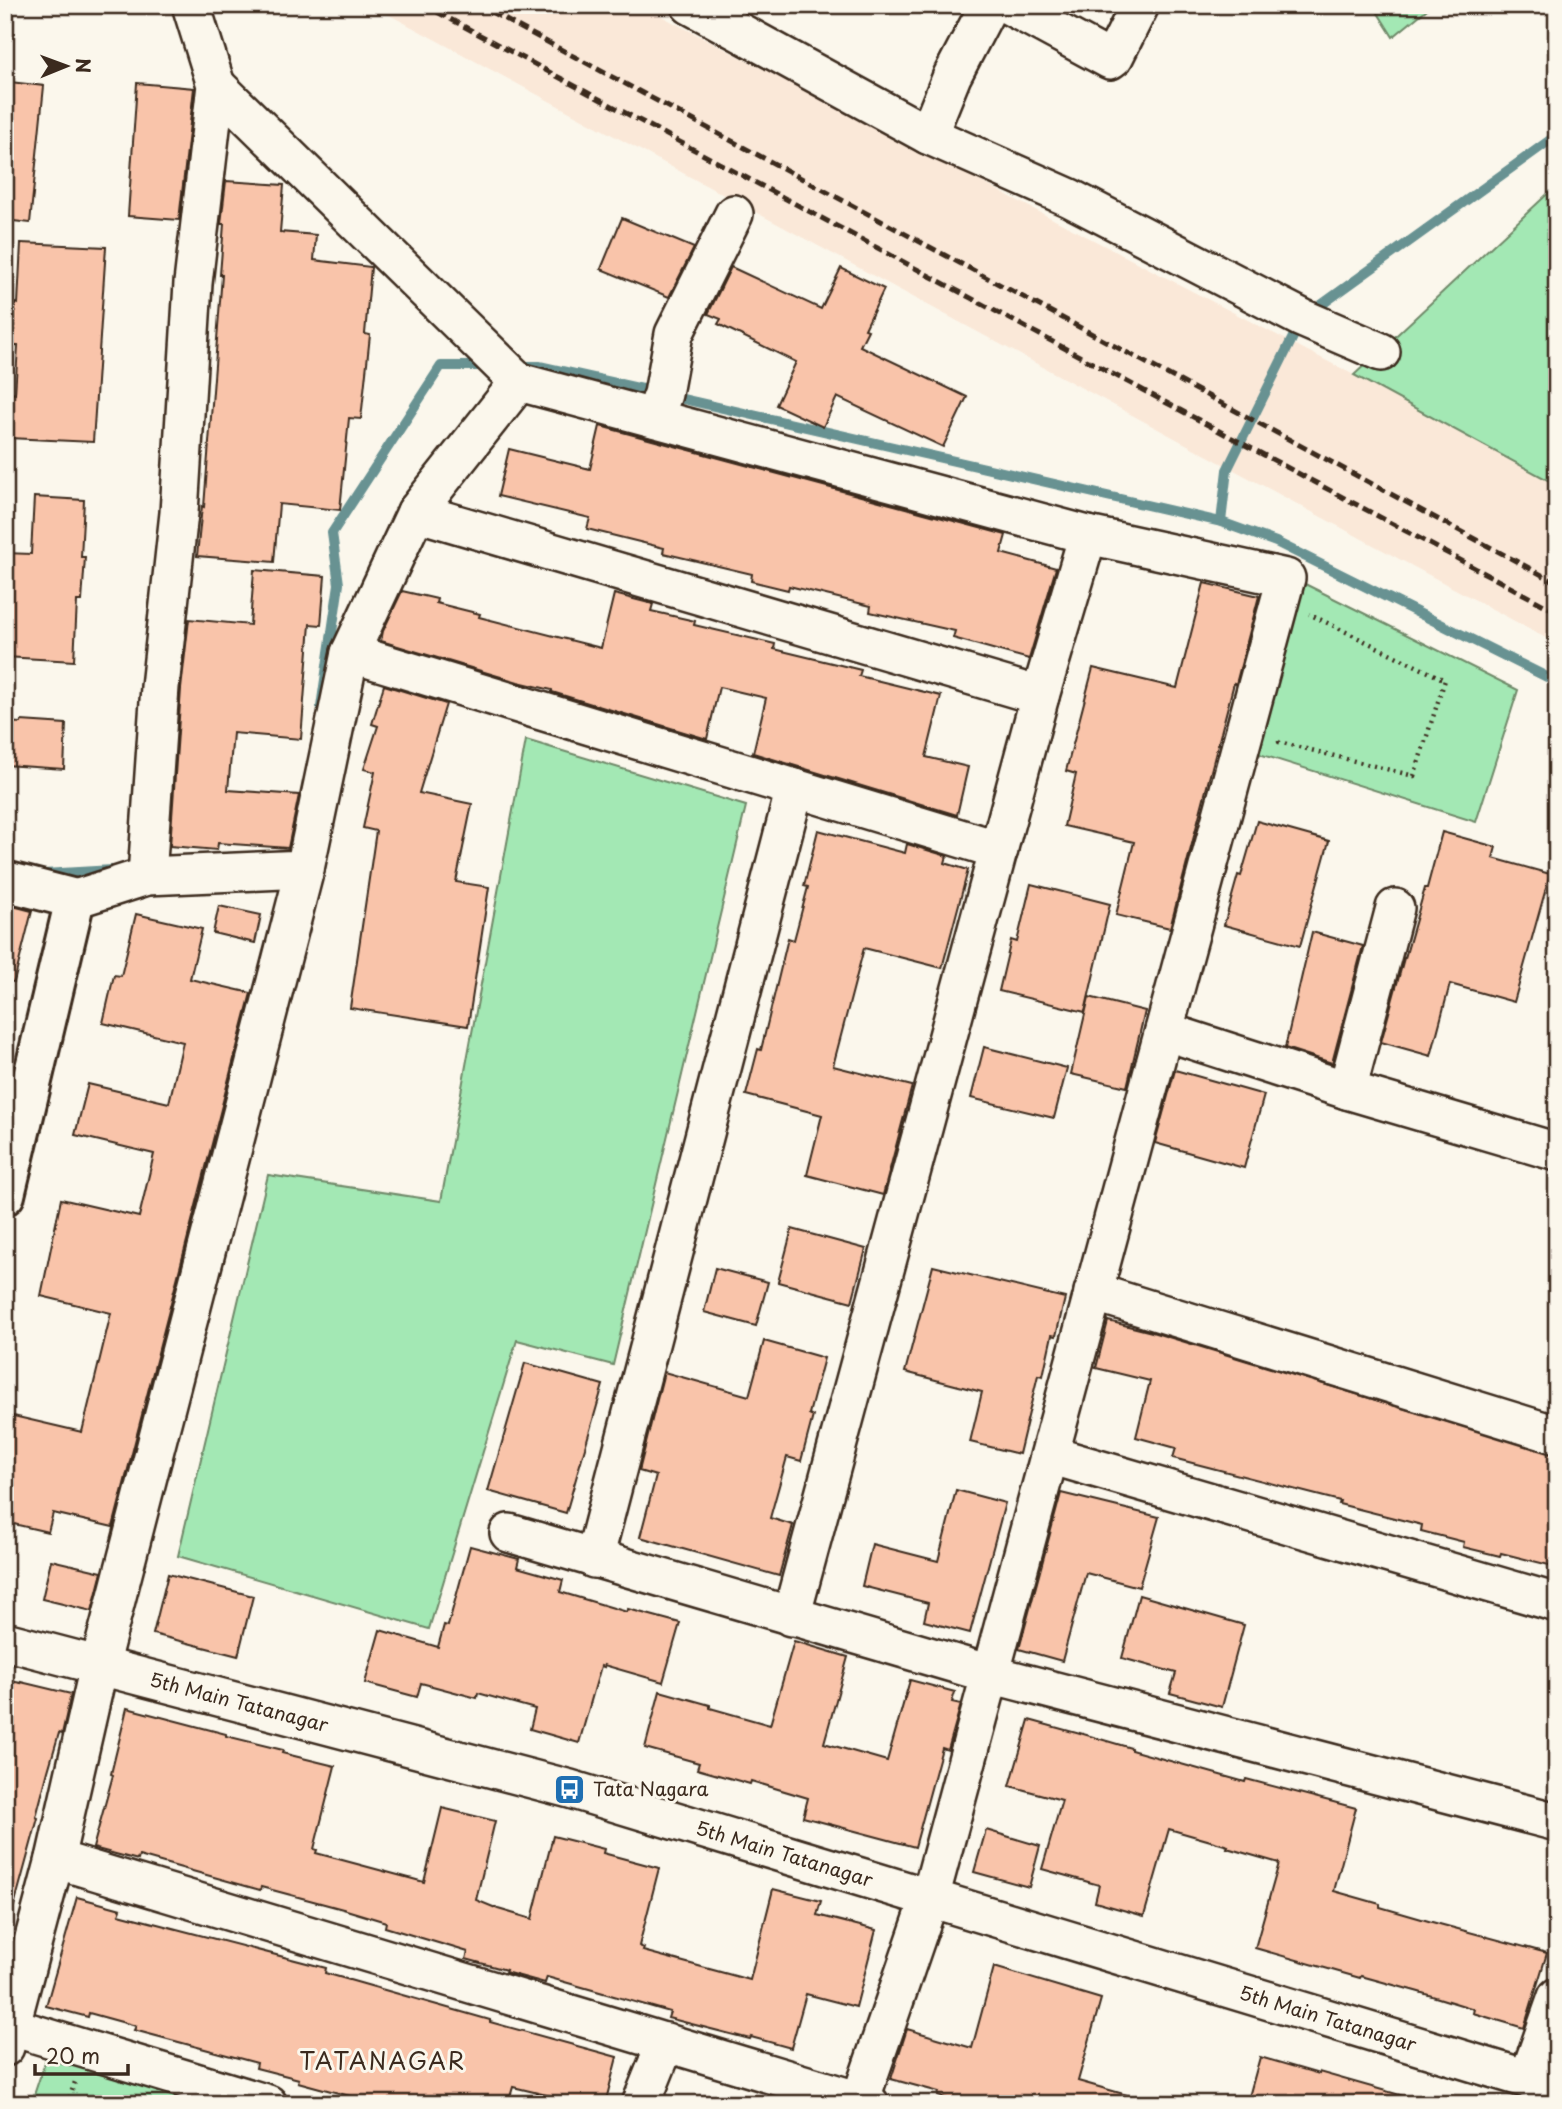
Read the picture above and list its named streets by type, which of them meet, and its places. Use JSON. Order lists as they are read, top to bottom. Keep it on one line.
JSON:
{"streets":{"street":["5th Main Tatanagar"]},"districts":["TATANAGAR"],"places":{"bus stop":["Tata Nagara"]},"scale_bar":"20 m","north":"right"}
